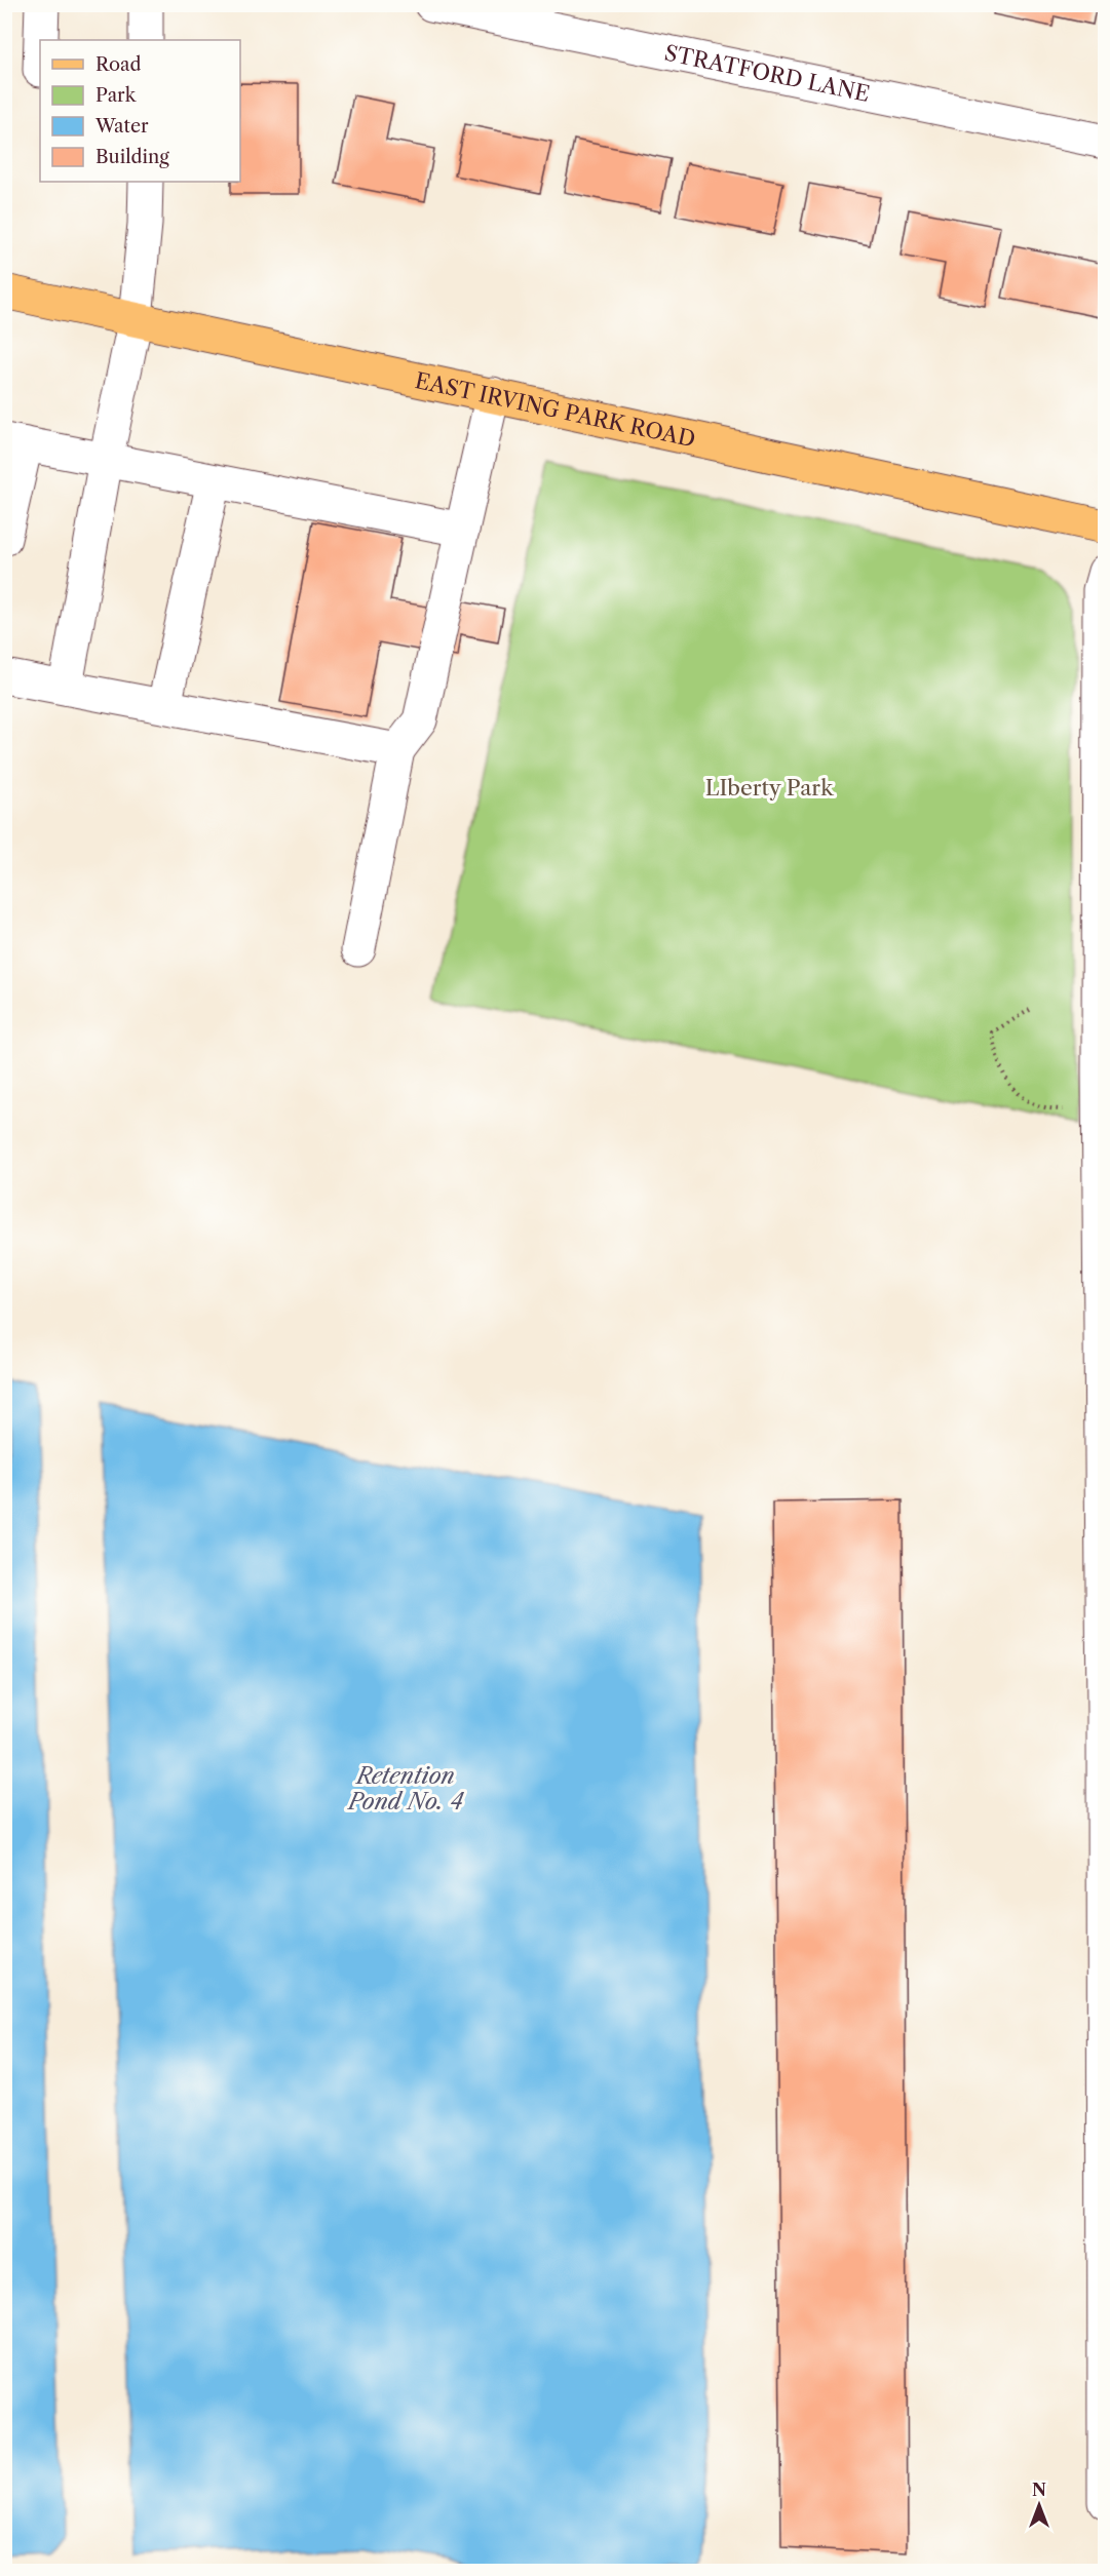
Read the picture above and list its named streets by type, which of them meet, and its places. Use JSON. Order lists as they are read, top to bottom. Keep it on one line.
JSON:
{"streets":{"main road":["EAST IRVING PARK ROAD"],"street":["STRATFORD LANE"]},"water":["Retention Pond No. 4"],"parks":["LIberty Park"],"legend":["Road","Park","Water","Building"],"north":"top"}
